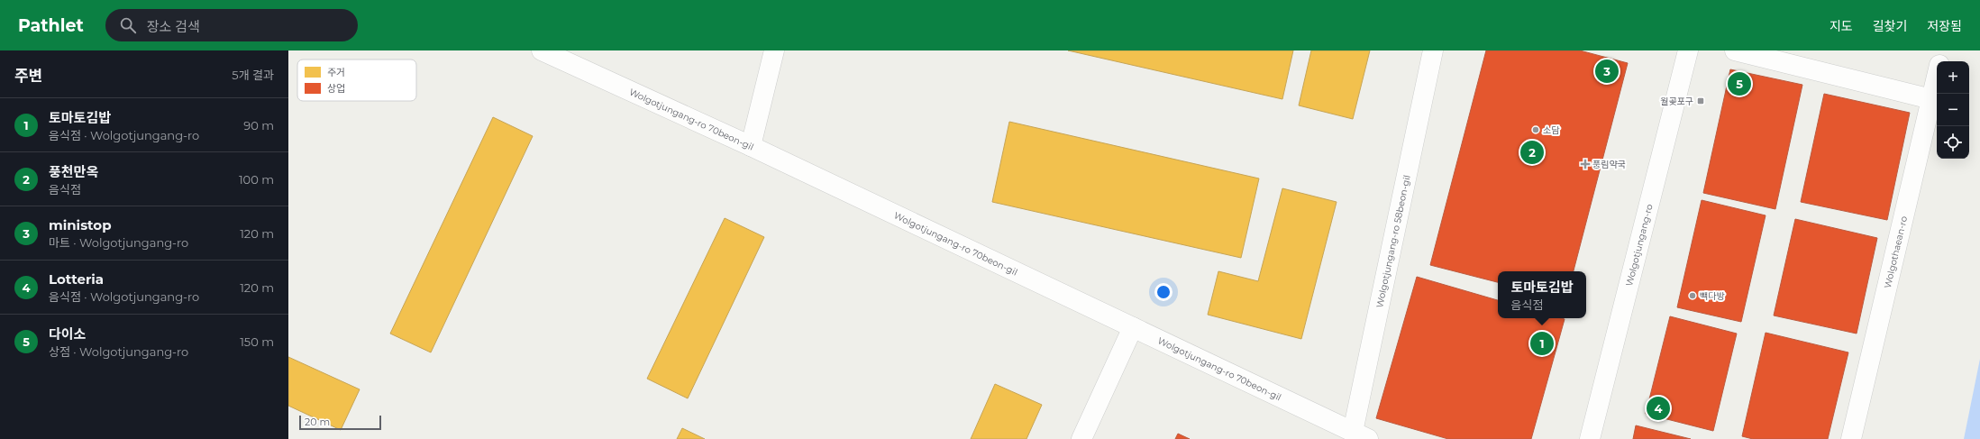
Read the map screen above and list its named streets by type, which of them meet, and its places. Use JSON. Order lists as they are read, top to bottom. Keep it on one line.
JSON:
{"streets":{"street":["Wolgotjungang-ro 70beon-gil","Wolgotjungang-ro 58beon-gil","Wolgotjungang-ro","Wolgothaean-ro"]},"crossings":[["Wolgotjungang-ro 70beon-gil","Wolgotjungang-ro 58beon-gil"]],"places":{"transit":["월곶포구"],"other":["소담","빽다방"],"health":["풍림약국"]},"legend":["주거","상업"],"scale_bar":"20 m","page":{"header":"Pathlet","search":"장소 검색","nav":["지도","길찾기","저장됨"],"heading":["주변","5개 결과"],"pins":["3","5","2","1","4"],"map_buttons":["+","−"],"list":[{"mark":"1","name":"토마토김밥","note":"음식점 · Wolgotjungang-ro","value":"90 m"},{"mark":"2","name":"풍천만옥","note":"음식점","value":"100 m"},{"mark":"3","name":"ministop","note":"마트 · Wolgotjungang-ro","value":"120 m"},{"mark":"4","name":"Lotteria","note":"음식점 · Wolgotjungang-ro","value":"120 m"},{"mark":"5","name":"다이소","note":"상점 · Wolgotjungang-ro","value":"150 m"}],"popup":["토마토김밥","음식점"],"scale":"20 m"}}
